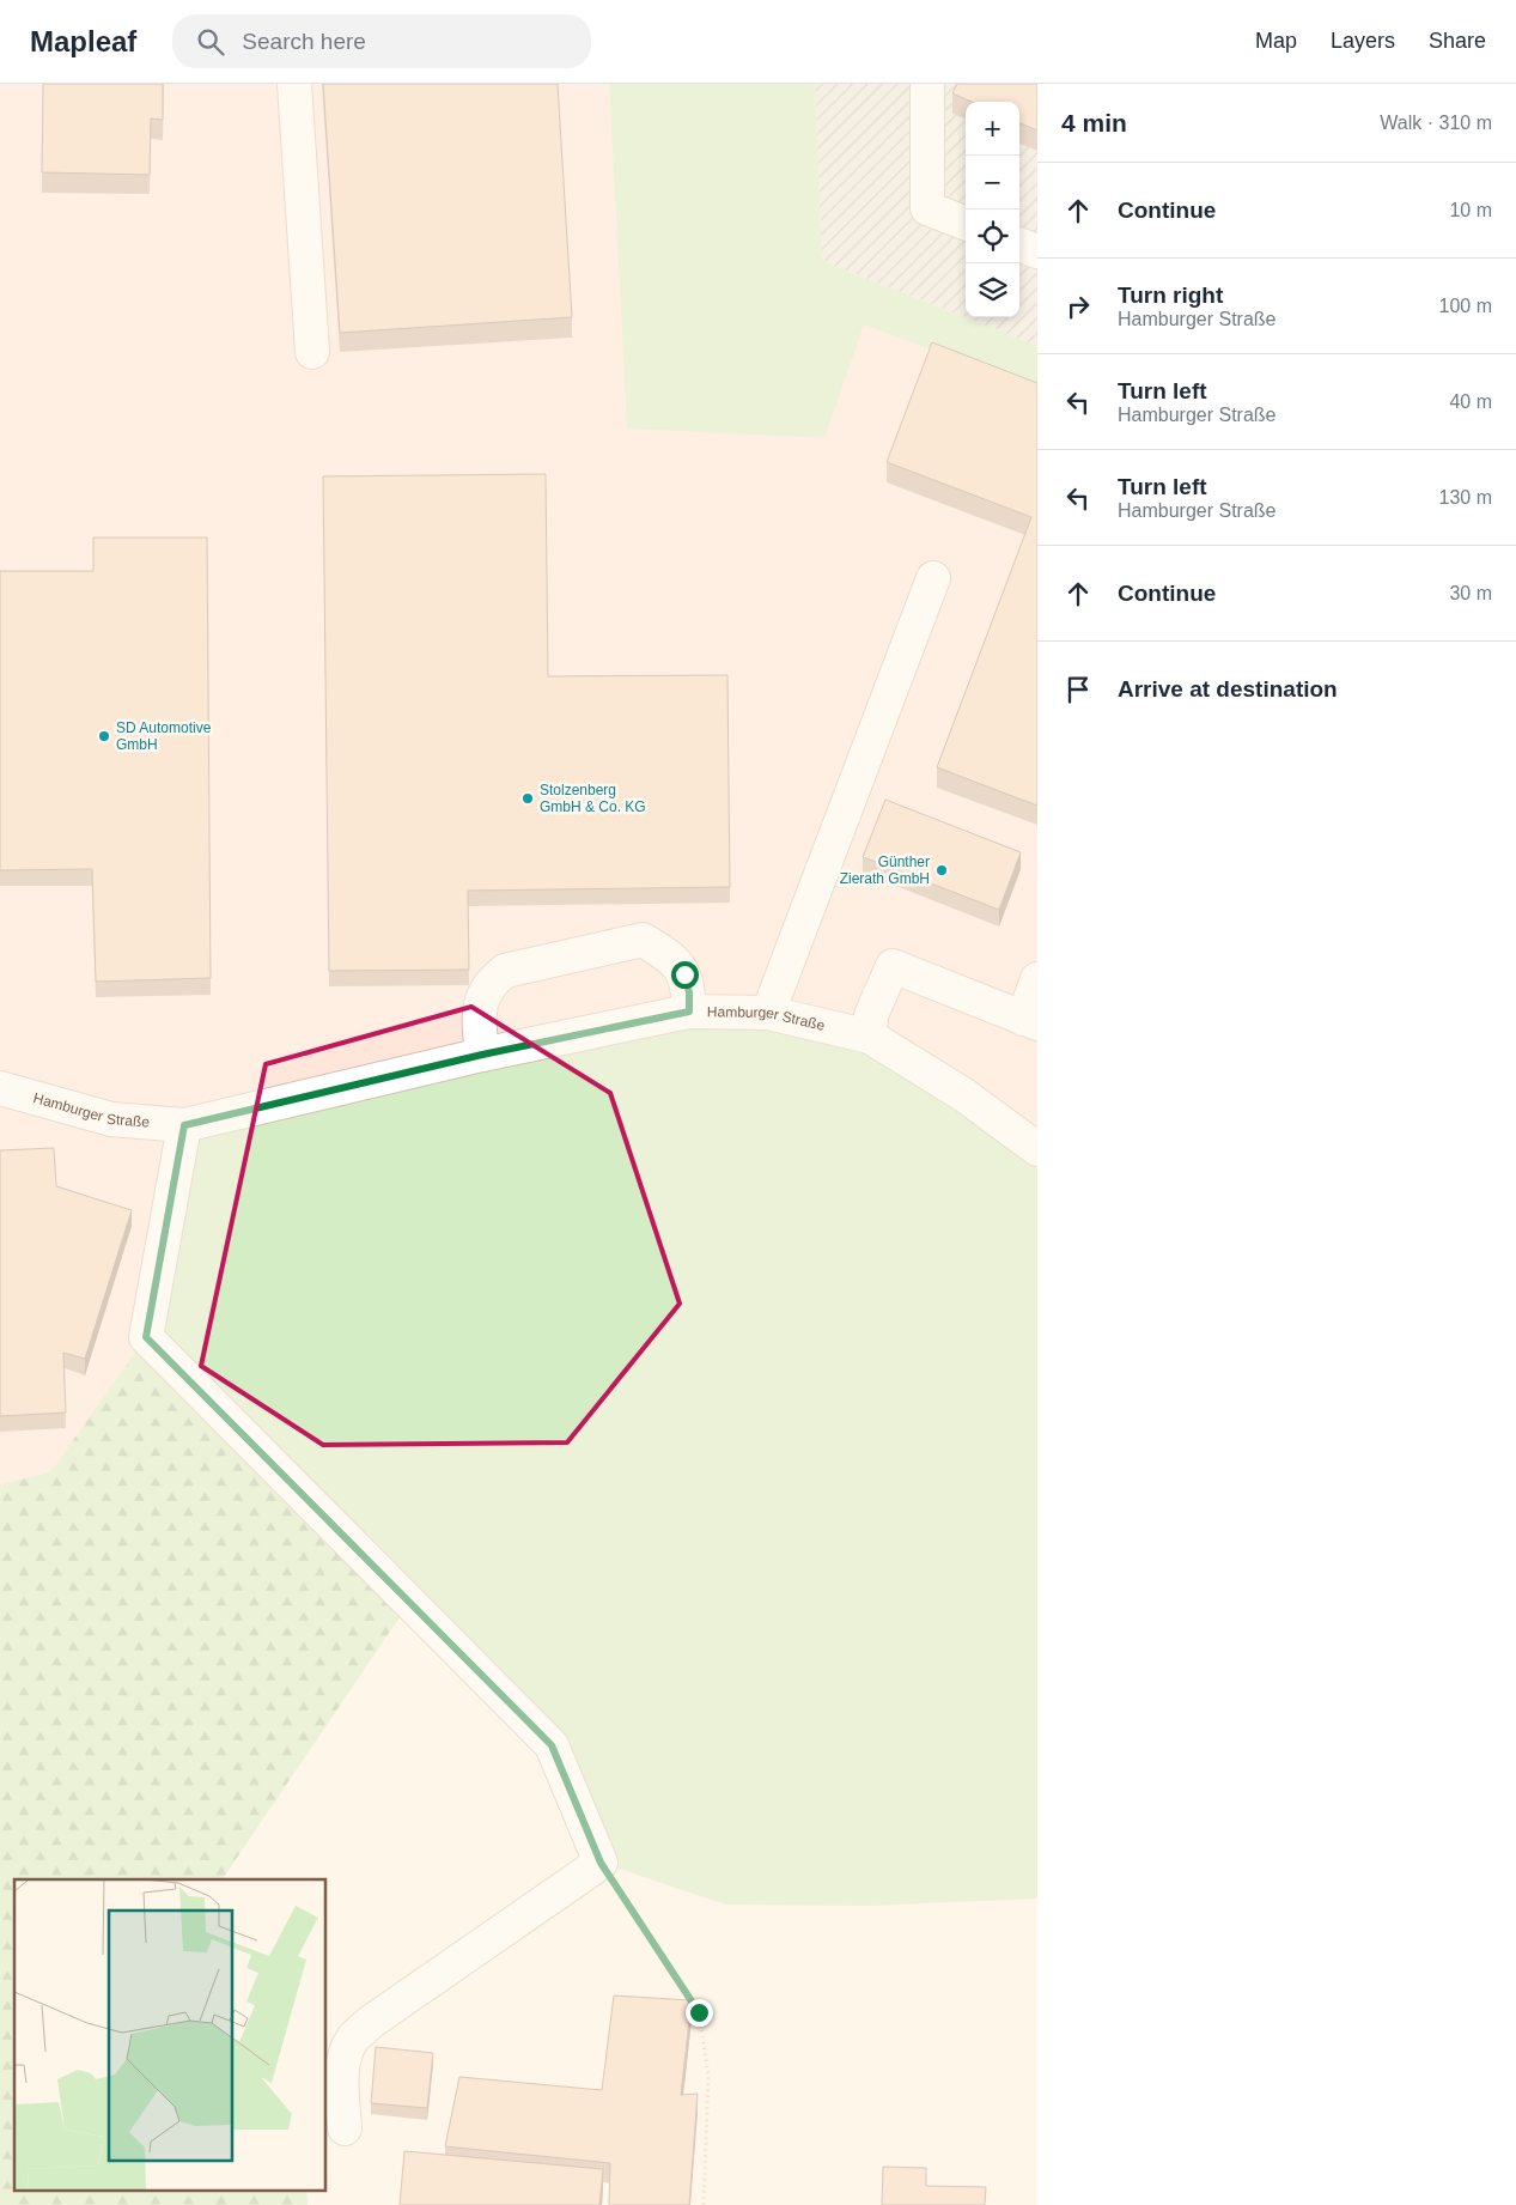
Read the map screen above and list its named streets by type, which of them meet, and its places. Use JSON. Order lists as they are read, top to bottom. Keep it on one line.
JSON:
{"streets":{"street":["Hamburger Straße"]},"places":["SD Automotive GmbH","Stolzenberg GmbH & Co. KG","Günther Zierath GmbH"],"page":{"header":"Mapleaf","search":"Search here","nav":["Map","Layers","Share"],"heading":["4 min","Walk · 310 m"],"map_buttons":["+","−"],"list":[["Continue","10 m"],["Turn right","Hamburger Straße","100 m"],["Turn left","Hamburger Straße","40 m"],["Turn left","Hamburger Straße","130 m"],["Continue","30 m"],"Arrive at destination"]}}
